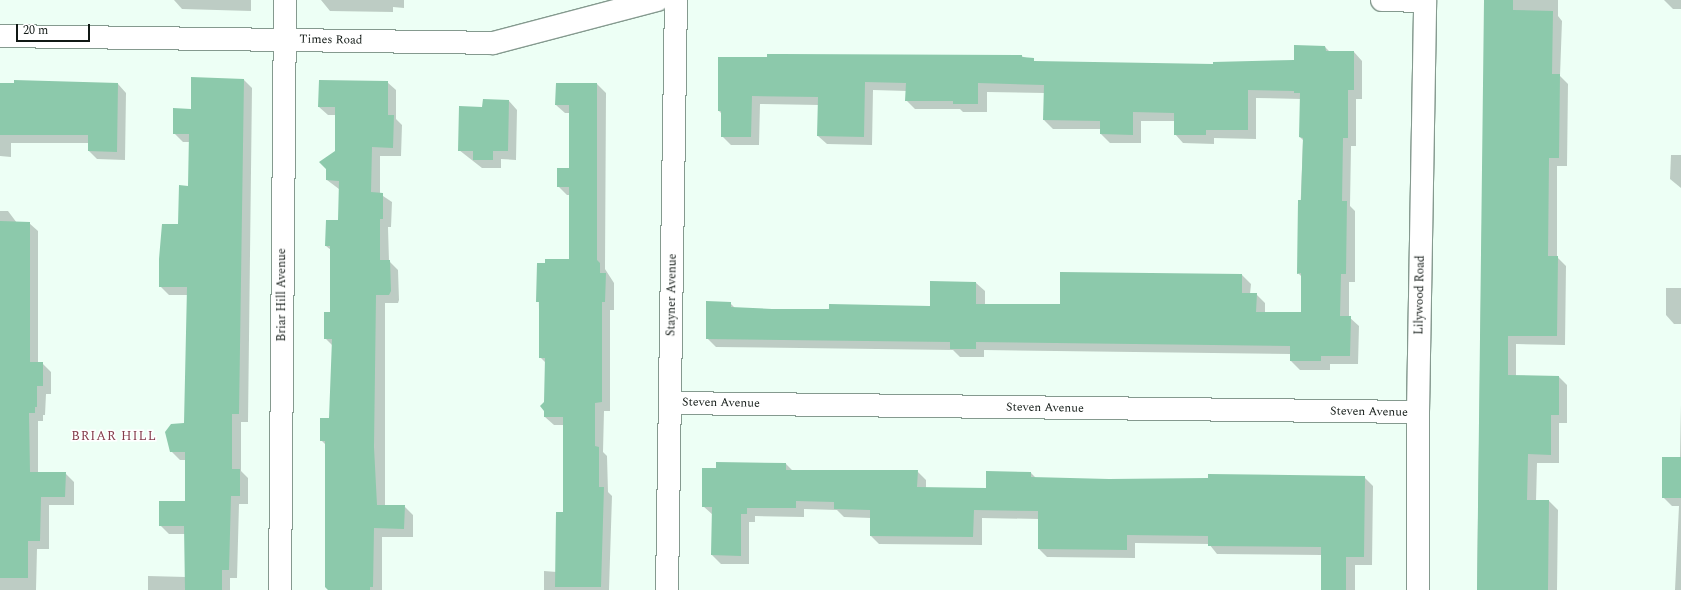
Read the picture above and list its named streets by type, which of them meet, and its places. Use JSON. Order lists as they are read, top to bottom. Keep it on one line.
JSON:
{"streets":{"street":["Times Road","Briar Hill Avenue","Stayner Avenue","Lilywood Road","Steven Avenue"]},"crossings":[["Times Road","Briar Hill Avenue"],["Stayner Avenue","Steven Avenue"],["Lilywood Road","Steven Avenue"]],"districts":["BRIAR HILL"],"scale_bar":"20 m"}
